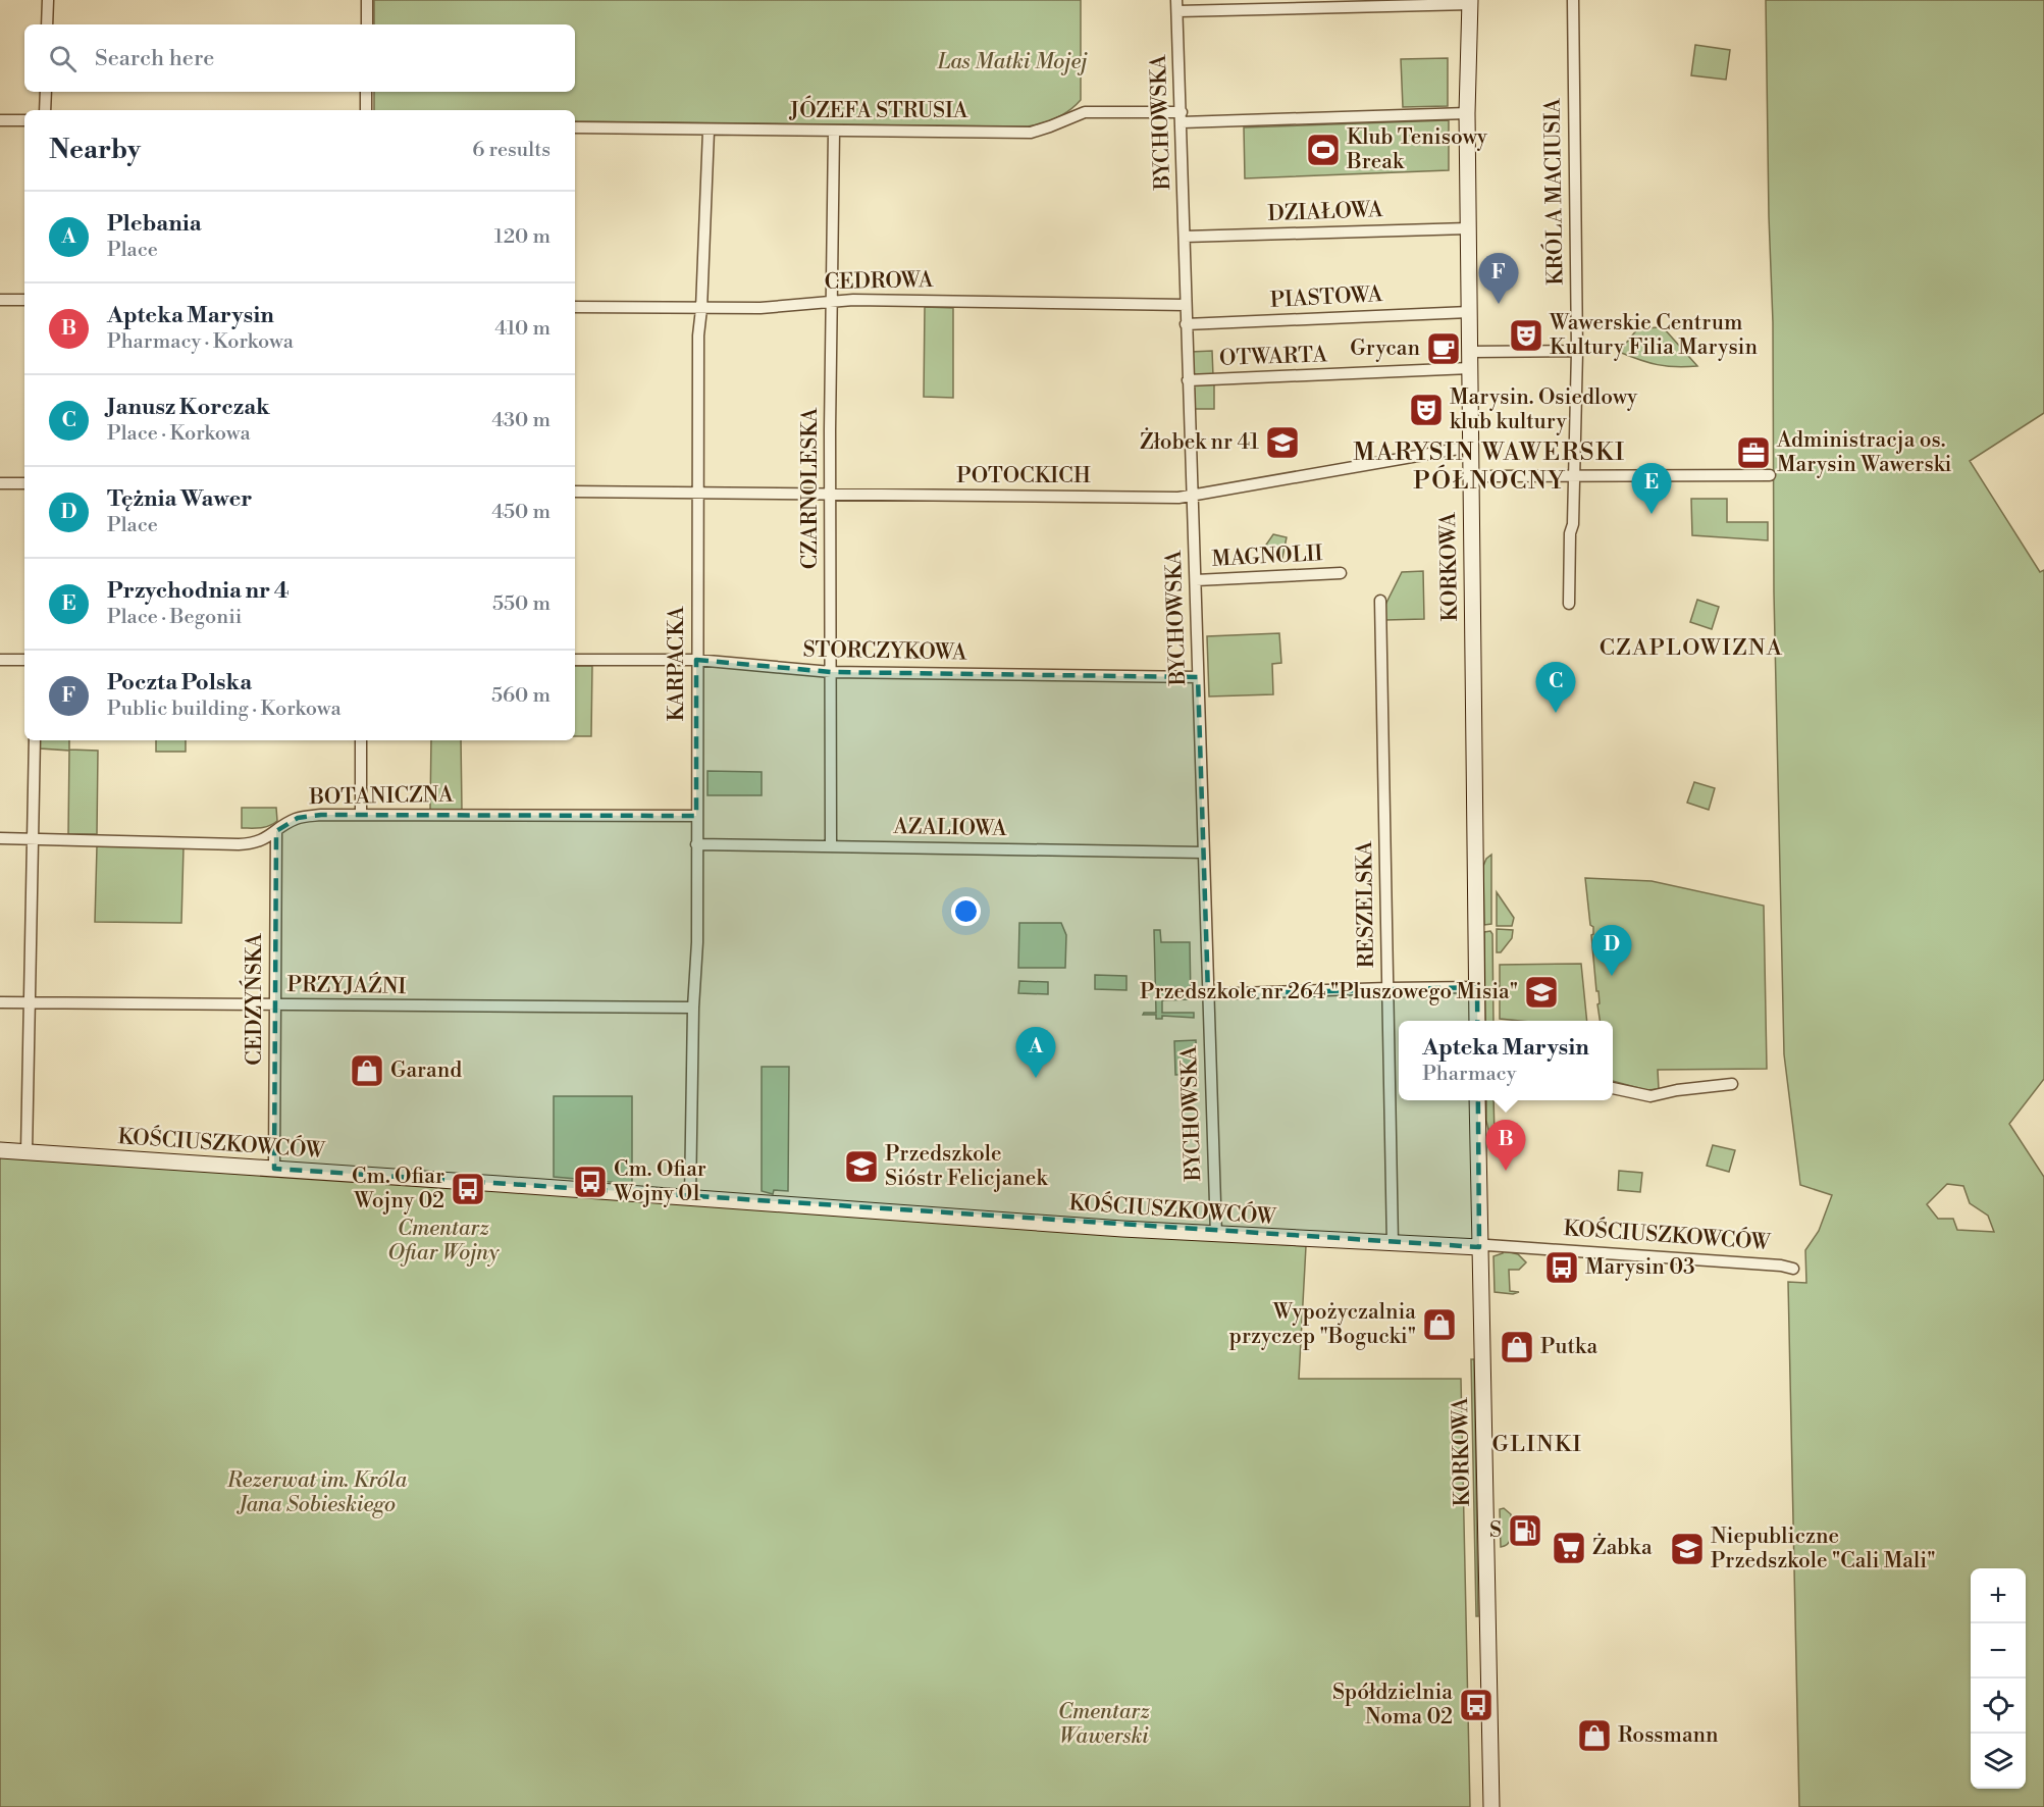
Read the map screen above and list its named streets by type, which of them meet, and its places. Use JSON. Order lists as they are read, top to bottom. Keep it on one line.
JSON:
{"streets":{"street":["JÓZEFA STRUSIA","BYCHOWSKA","KRÓLA MACIUSIA","DZIAŁOWA","CEDROWA","PIASTOWA","OTWARTA","POTOCKICH","CZARNOLESKA","MAGNOLII","KORKOWA","STORCZYKOWA","KARPACKA","BOTANICZNA","AZALIOWA","RESZELSKA","PRZYJAŹNI","CEDZYŃSKA","KOŚCIUSZKOWCÓW"]},"crossings":[["JÓZEFA STRUSIA","BYCHOWSKA"],["JÓZEFA STRUSIA","CZARNOLESKA"],["JÓZEFA STRUSIA","KORKOWA"],["JÓZEFA STRUSIA","KARPACKA"],["BYCHOWSKA","DZIAŁOWA"],["BYCHOWSKA","CEDROWA"],["BYCHOWSKA","PIASTOWA"],["BYCHOWSKA","OTWARTA"],["BYCHOWSKA","POTOCKICH"],["BYCHOWSKA","MAGNOLII"],["BYCHOWSKA","STORCZYKOWA"],["BYCHOWSKA","AZALIOWA"],["BYCHOWSKA","KOŚCIUSZKOWCÓW"],["DZIAŁOWA","KORKOWA"],["CEDROWA","CZARNOLESKA"],["CEDROWA","KARPACKA"],["PIASTOWA","KORKOWA"],["OTWARTA","KORKOWA"],["POTOCKICH","CZARNOLESKA"],["POTOCKICH","KORKOWA"],["POTOCKICH","KARPACKA"],["CZARNOLESKA","STORCZYKOWA"],["CZARNOLESKA","AZALIOWA"],["KORKOWA","KOŚCIUSZKOWCÓW"],["STORCZYKOWA","KARPACKA"],["KARPACKA","BOTANICZNA"],["KARPACKA","AZALIOWA"],["KARPACKA","PRZYJAŹNI"],["KARPACKA","KOŚCIUSZKOWCÓW"],["BOTANICZNA","CEDZYŃSKA"],["RESZELSKA","KOŚCIUSZKOWCÓW"],["PRZYJAŹNI","CEDZYŃSKA"],["CEDZYŃSKA","KOŚCIUSZKOWCÓW"]],"districts":["MARYSIN WAWERSKI PÓŁNOCNY","CZAPLOWIZNA","GLINKI"],"parks":["Las Matki Mojej","Cmentarz Ofiar Wojny","Rezerwat im. Króla Jana Sobieskiego","Cmentarz Wawerski"],"places":{"sports":["Klub Tenisowy Break"],"theatre":["Wawerskie Centrum Kultury Filia Marysin","Marysin. Osiedlowy klub kultury"],"cafe":["Grycan"],"school or university":["Żłobek nr 41","Przedszkole nr 264 \"Pluszowego Misia\"","Przedszkole Sióstr Felicjanek","Niepubliczne Przedszkole \"Cali Mali\""],"office":["Administracja os. Marysin Wawerski"],"shop":["Garand","Wypożyczalnia przyczep \"Bogucki\"","Putka","Rossmann"],"bus stop":["Cm. Ofiar Wojny 01","Cm. Ofiar Wojny 02","Marysin 03","Spółdzielnia Noma 02"],"fuel station":["S"],"supermarket":["Żabka"]},"page":{"search":"Search here","heading":["Nearby","6 results"],"list":[{"mark":"A","name":"Plebania","note":"Place","value":"120 m"},{"mark":"B","name":"Apteka Marysin","note":"Pharmacy · Korkowa","value":"410 m"},{"mark":"C","name":"Janusz Korczak","note":"Place · Korkowa","value":"430 m"},{"mark":"D","name":"Tężnia Wawer","note":"Place","value":"450 m"},{"mark":"E","name":"Przychodnia nr 4","note":"Place · Begonii","value":"550 m"},{"mark":"F","name":"Poczta Polska","note":"Public building · Korkowa","value":"560 m"}],"pins":["F","E","C","D","A","B"],"popup":["Apteka Marysin","Pharmacy"],"map_buttons":["+","−"]}}
